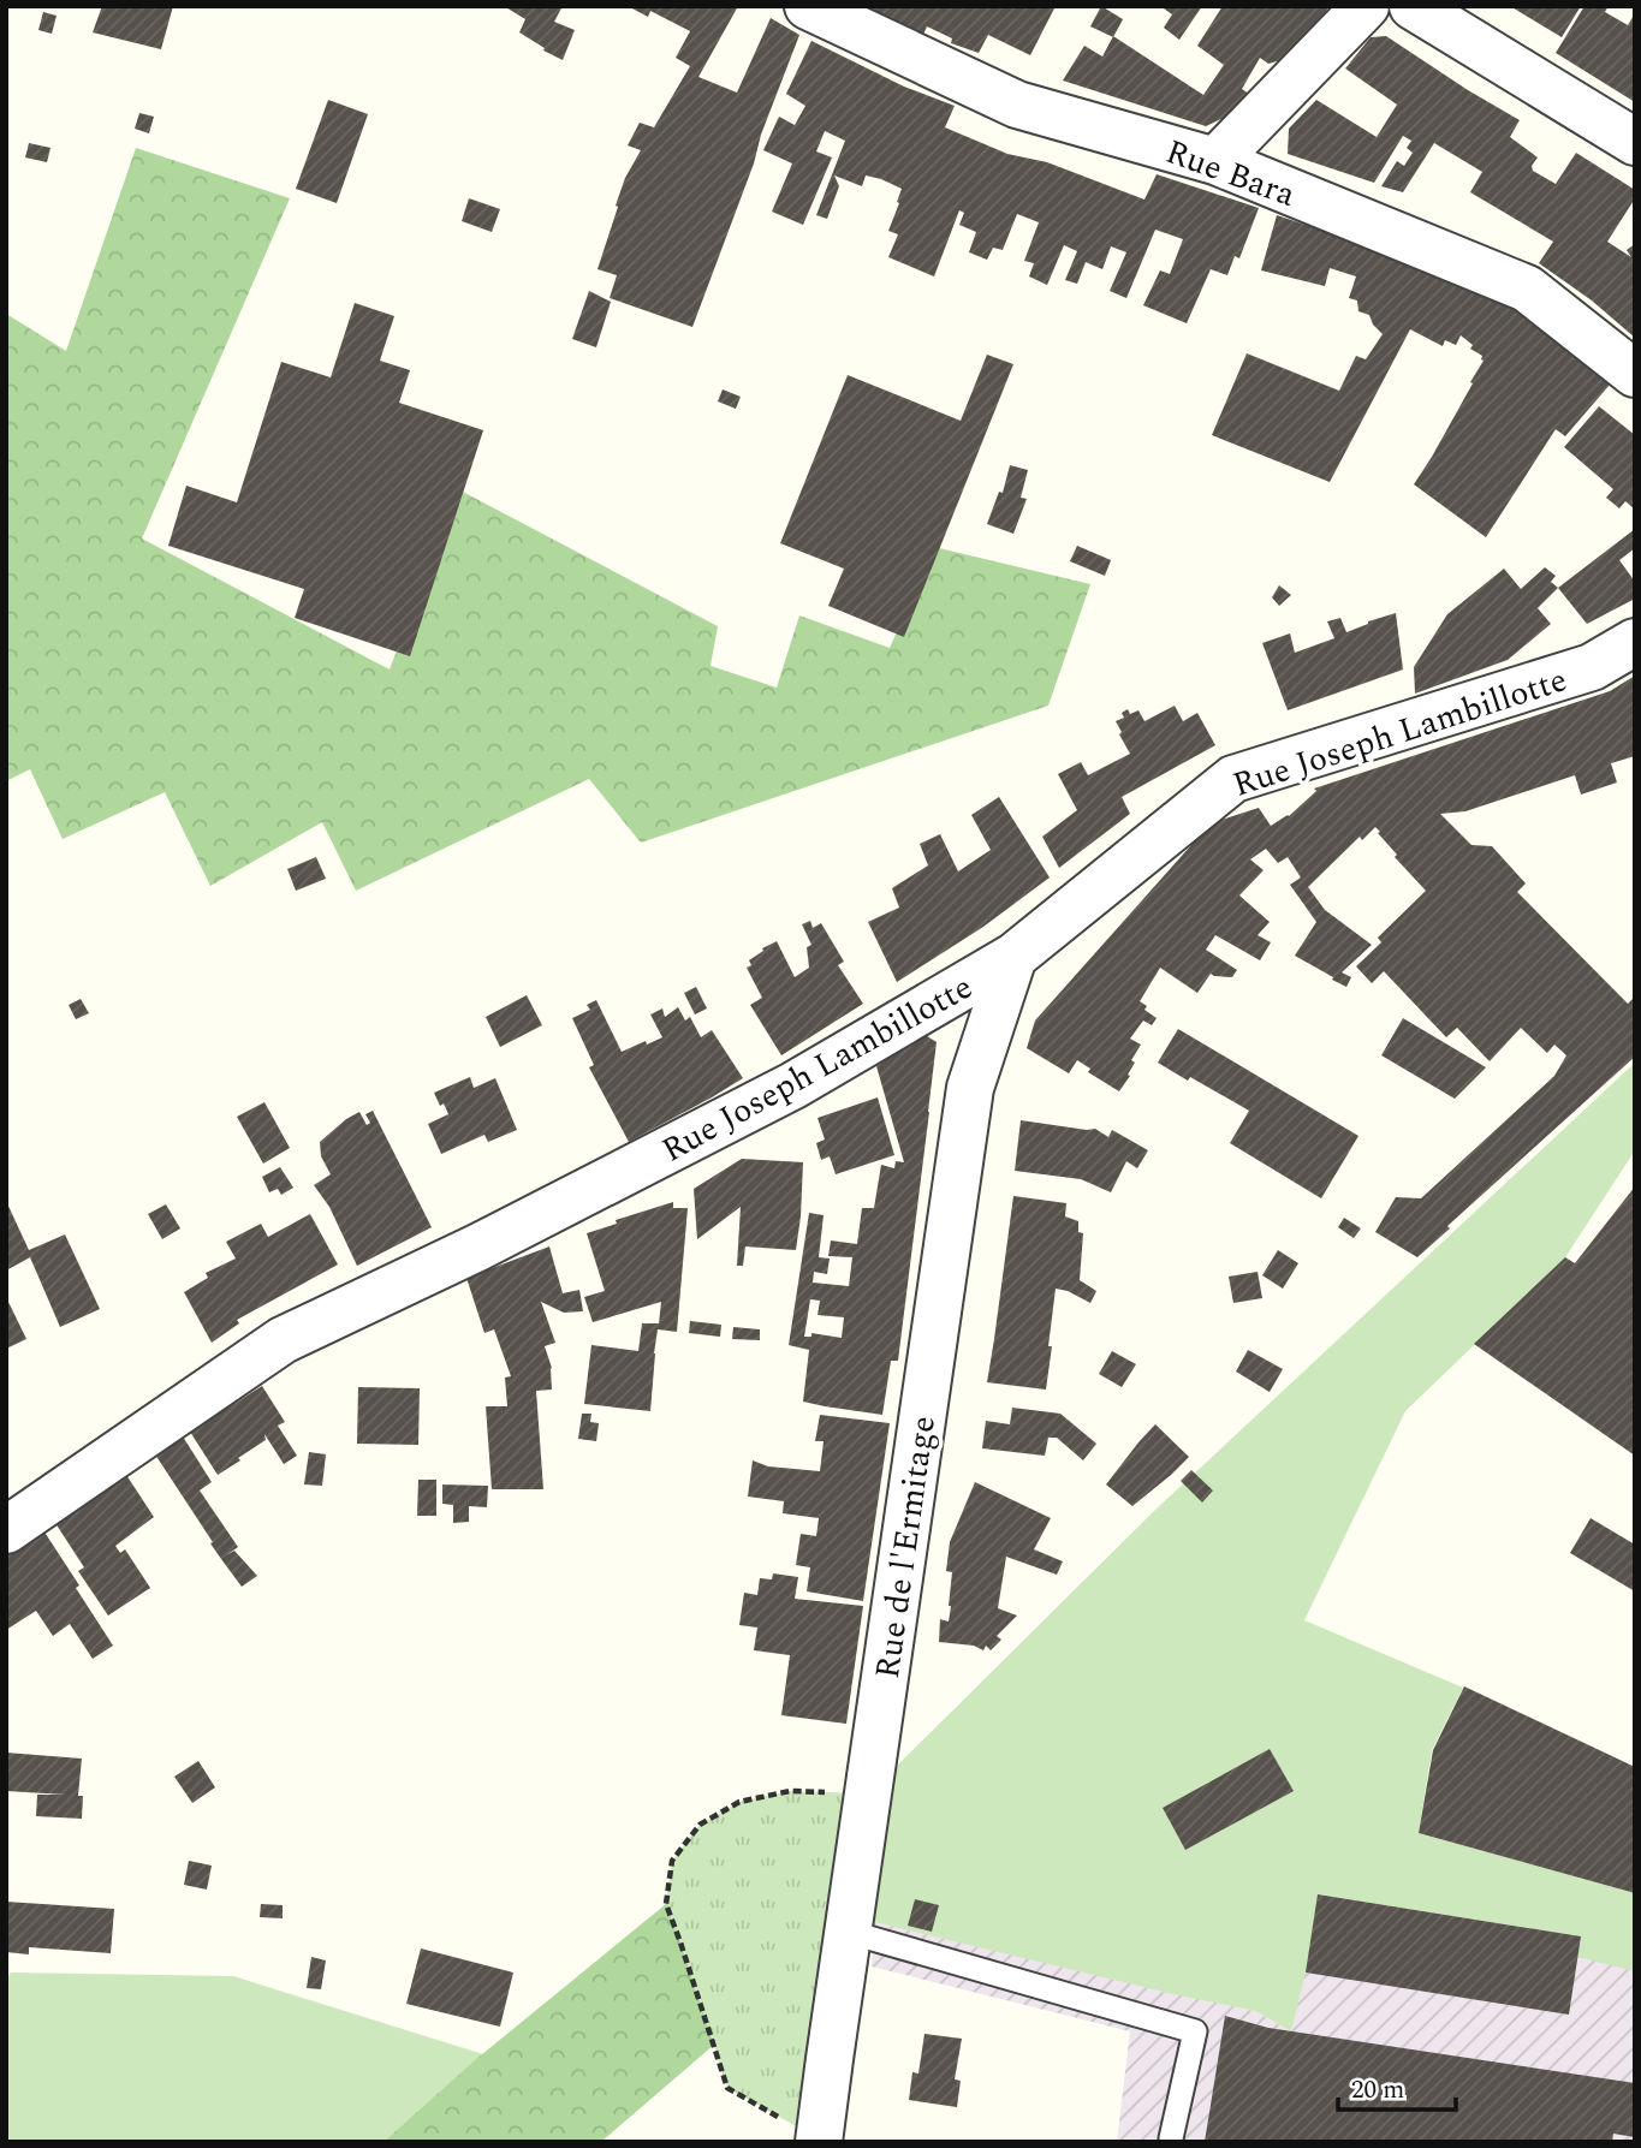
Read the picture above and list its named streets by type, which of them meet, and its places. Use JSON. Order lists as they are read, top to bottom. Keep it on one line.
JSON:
{"streets":{"street":["Rue Bara","Rue Joseph Lambillotte","Rue de l'Ermitage"]},"crossings":[["Rue Joseph Lambillotte","Rue de l'Ermitage"]],"scale_bar":"20 m"}
